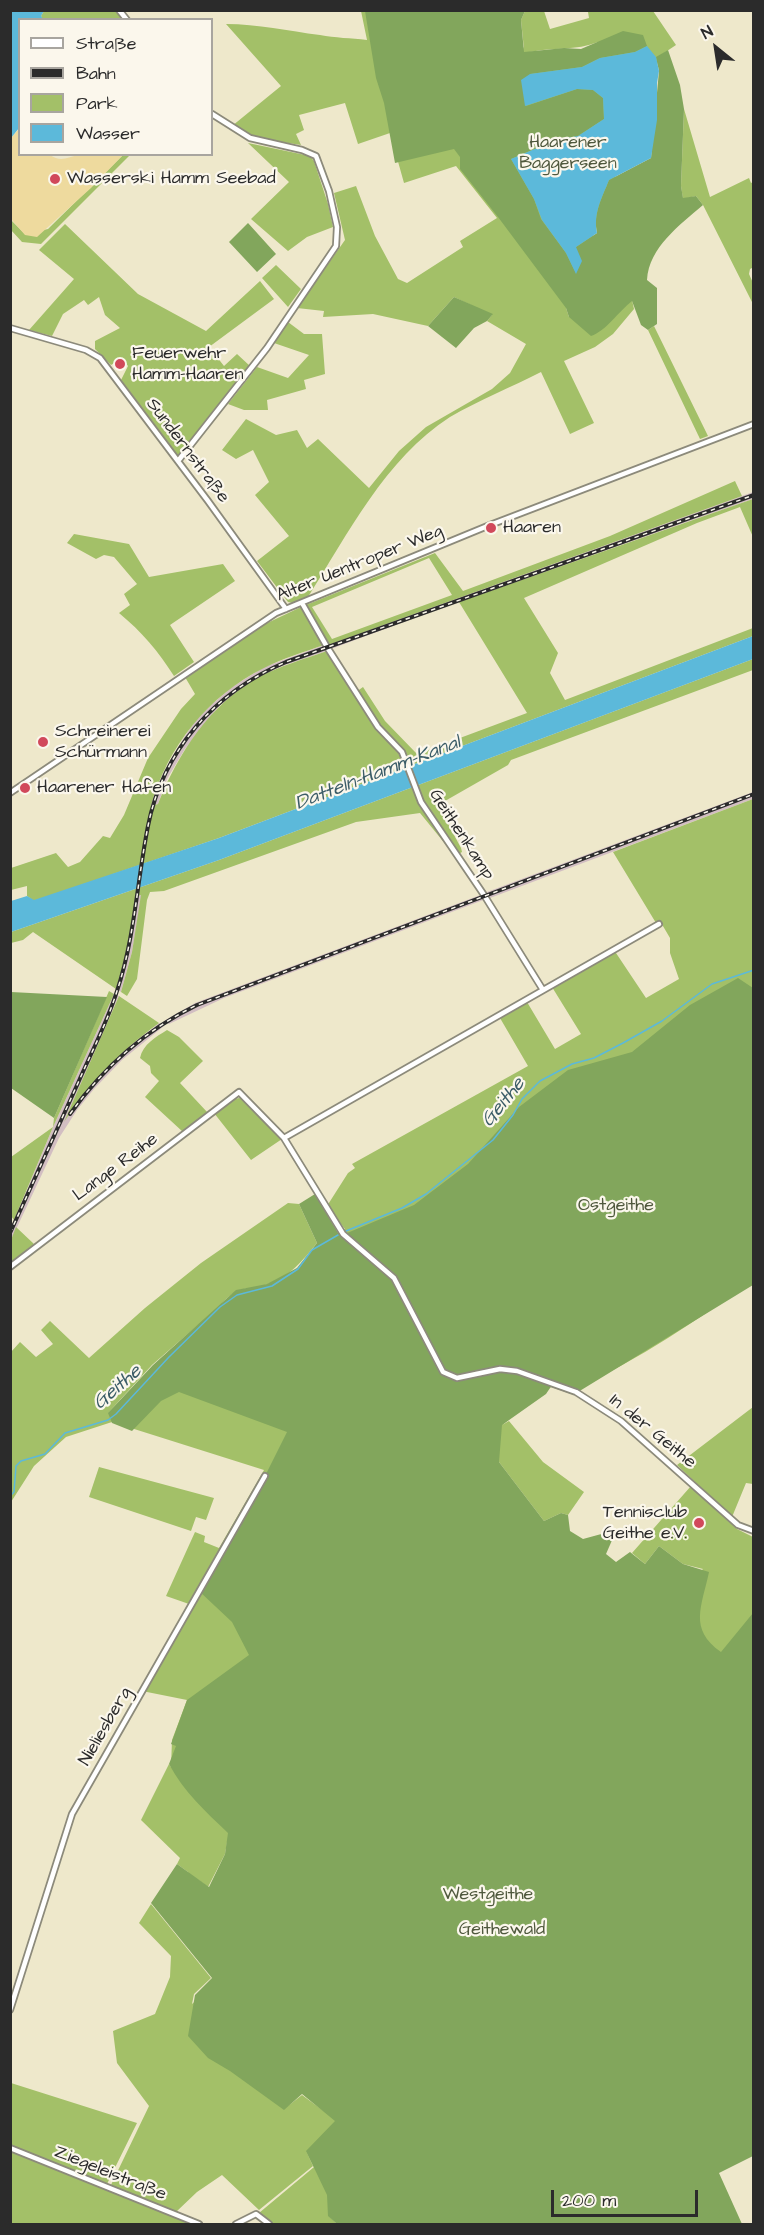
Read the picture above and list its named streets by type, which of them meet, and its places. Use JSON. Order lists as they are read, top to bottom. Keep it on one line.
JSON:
{"streets":{"street":["Sundernstraße","Alter Uentroper Weg","Geithenkamp","Lange Reihe","In der Geithe","Nieliesberg","Ziegeleistraße"]},"crossings":[["Sundernstraße","Alter Uentroper Weg"],["Alter Uentroper Weg","Geithenkamp"],["Lange Reihe","In der Geithe"]],"water":["Datteln-Hamm-Kanal","Geithe"],"parks":["Haarener Baggerseen","Ostgeithe","Westgeithe","Geithewald"],"places":["Wasserski Hamm Seebad","Feuerwehr Hamm-Haaren","Haaren","Schreinerei Schürmann","Haarener Hafen","Tennisclub Geithe e.V."],"legend":["Straße","Bahn","Park","Wasser"],"scale_bar":"200 m","north":"top left"}
